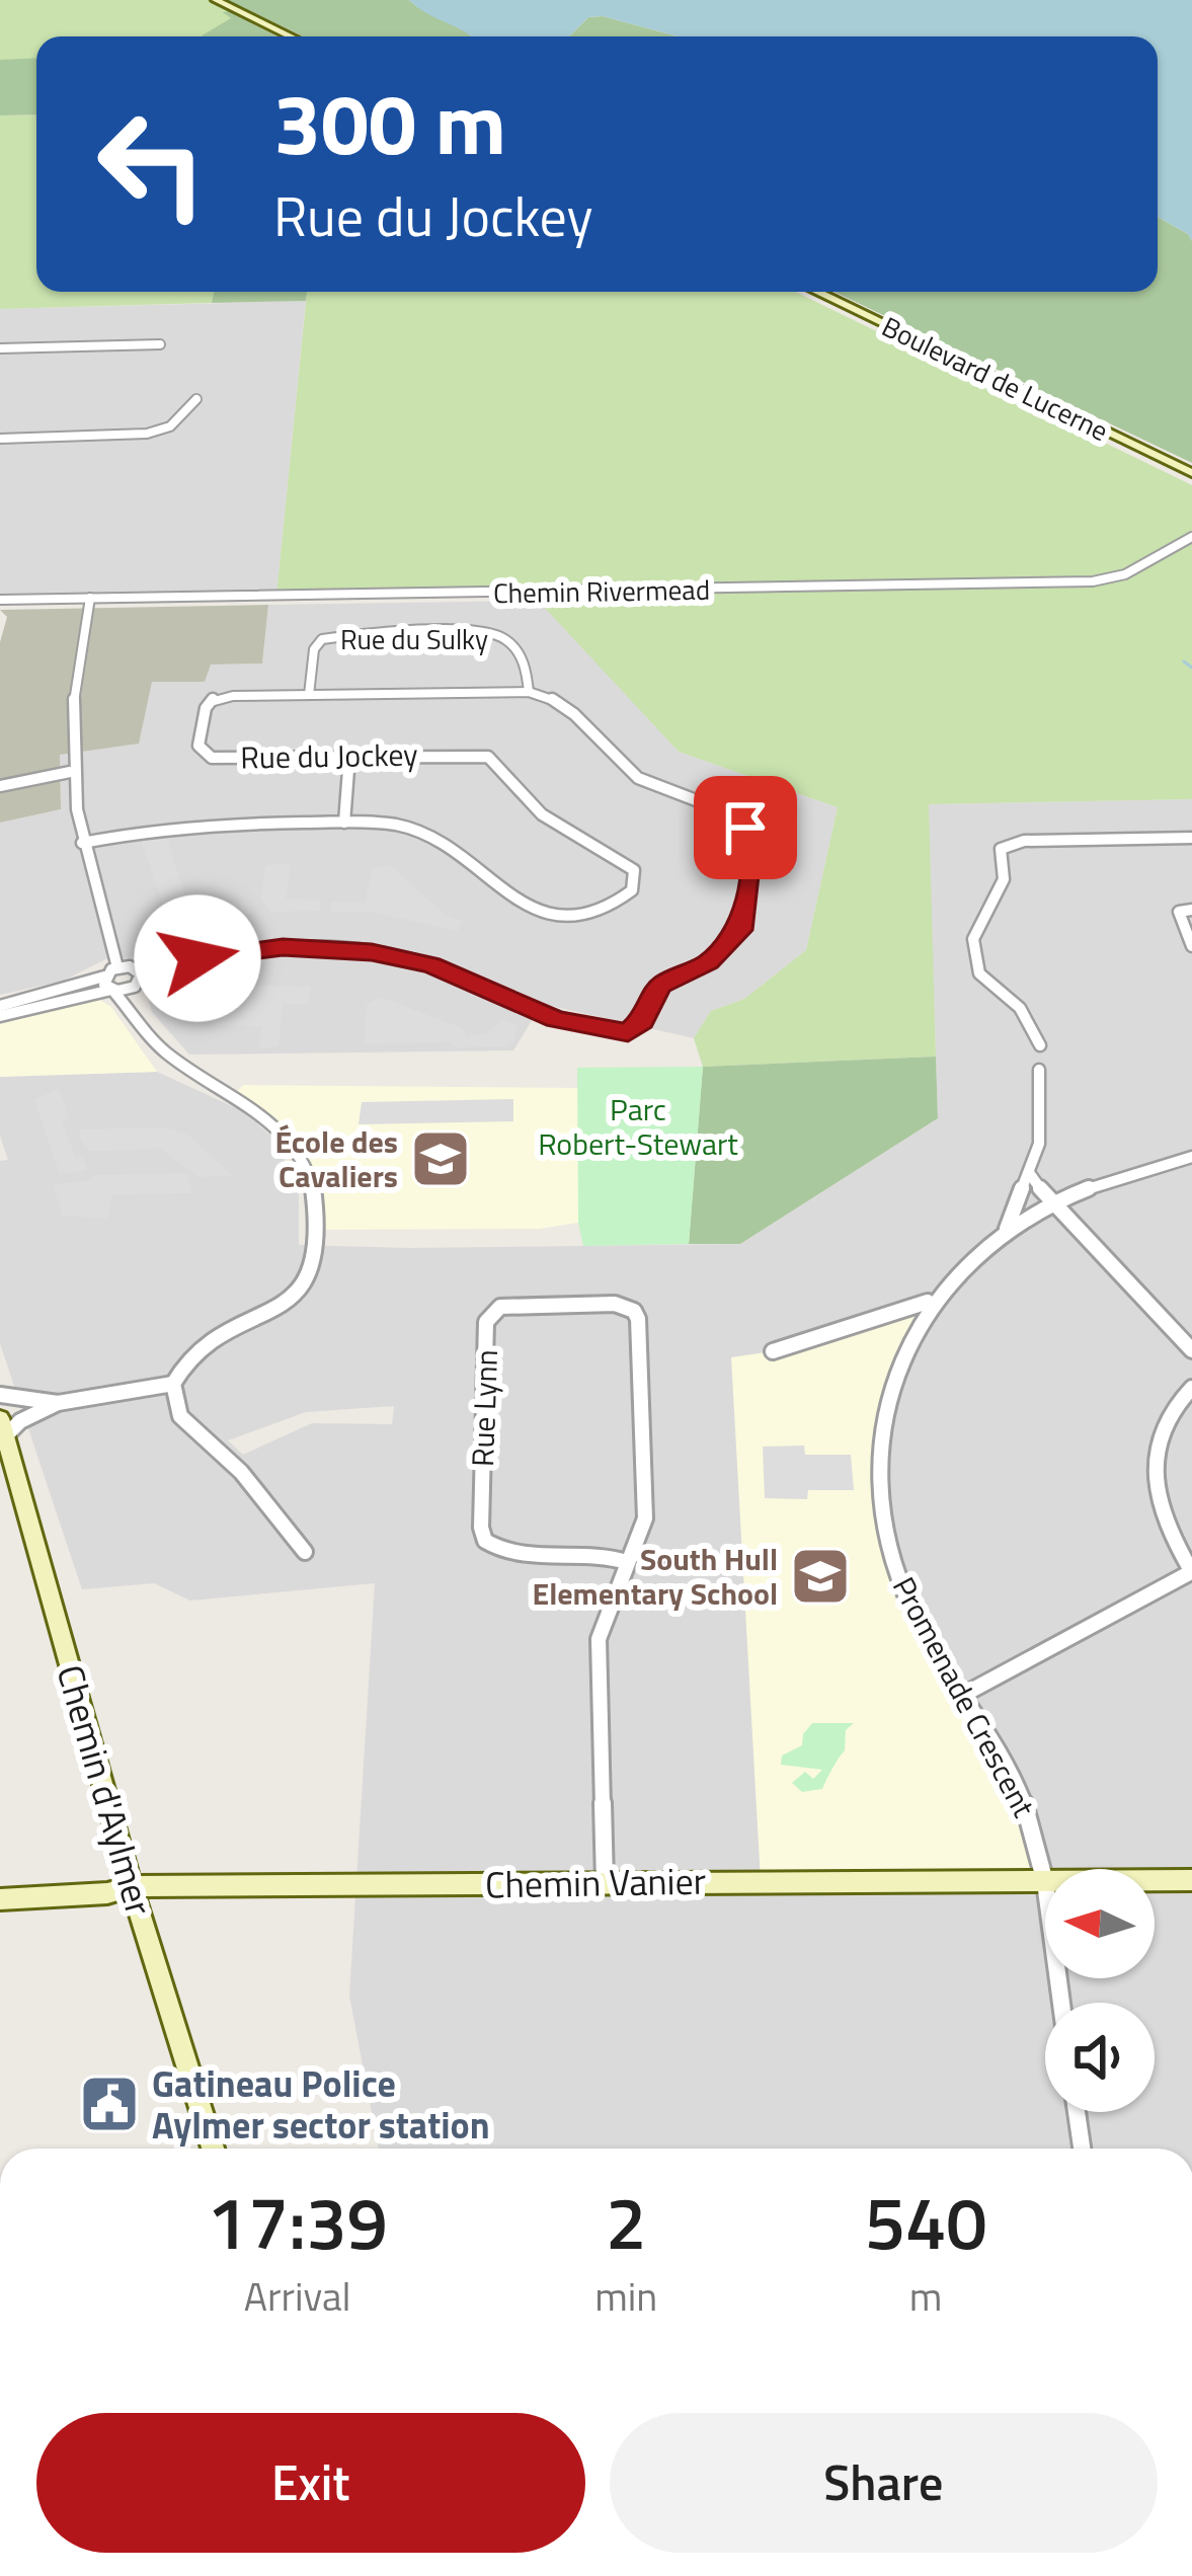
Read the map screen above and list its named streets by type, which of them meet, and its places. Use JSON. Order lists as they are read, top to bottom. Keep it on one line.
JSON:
{"streets":{"main road":["Boulevard de Lucerne","Chemin d'Aylmer","Chemin Vanier"],"street":["Chemin Rivermead","Rue du Sulky","Rue du Jockey","Rue Lynn","Promenade Crescent"]},"crossings":[["Rue du Sulky","Rue du Jockey"],["Rue Lynn","Chemin Vanier"],["Chemin d'Aylmer","Chemin Vanier"]],"parks":["Parc Robert-Stewart"],"places":{"school or university":["École des Cavaliers","South Hull Elementary School"],"public building":["Gatineau Police Aylmer sector station"]},"north":"left","page":{"turn":["300 m","Rue du Jockey"],"eta":["17:39","Arrival","2","min","540","m"],"buttons":["Exit","Share"]}}
